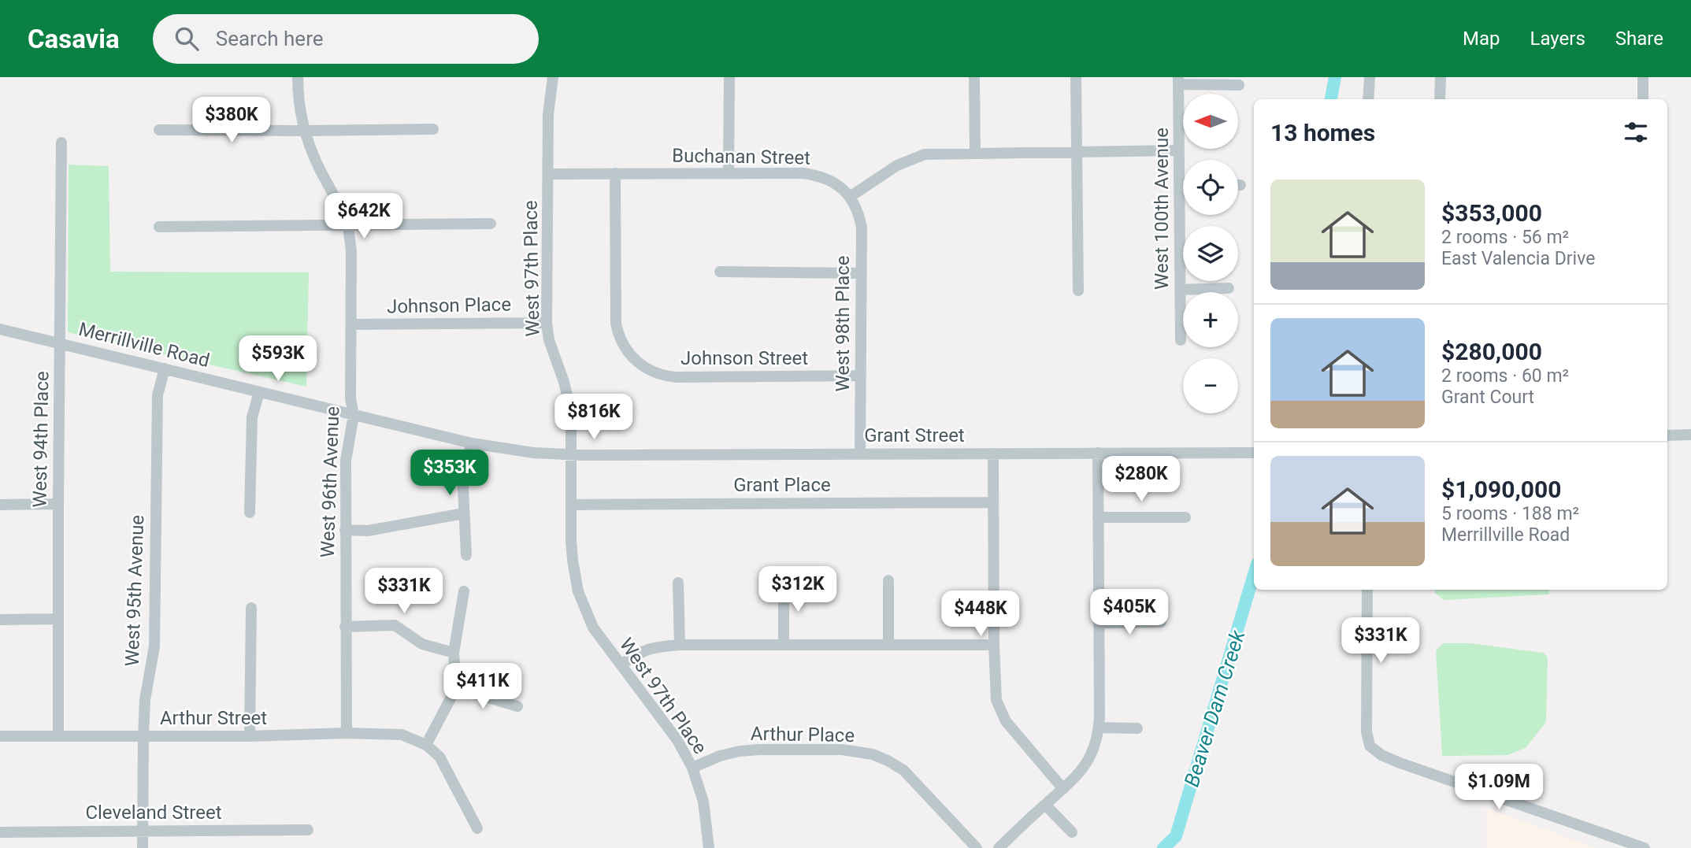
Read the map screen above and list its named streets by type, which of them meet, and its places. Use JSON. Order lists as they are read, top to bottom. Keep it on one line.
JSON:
{"streets":{"street":["Buchanan Street","West 100th Avenue","West 97th Place","Johnson Place","West 98th Place","Merrillville Road","Johnson Street","Grant Street","West 94th Place","West 96th Avenue","Grant Place","West 95th Avenue","Arthur Street","Arthur Place","Cleveland Street"]},"crossings":[["Buchanan Street","West 97th Place"],["Buchanan Street","West 98th Place"],["Buchanan Street","Johnson Street"],["West 97th Place","Johnson Place"],["West 97th Place","Merrillville Road"],["West 97th Place","Grant Street"],["West 97th Place","Grant Place"],["West 97th Place","Arthur Place"],["Johnson Place","West 96th Avenue"],["West 98th Place","Johnson Street"],["West 98th Place","Grant Street"],["Merrillville Road","Grant Street"],["Merrillville Road","West 94th Place"],["Merrillville Road","West 96th Avenue"],["Merrillville Road","West 95th Avenue"],["West 94th Place","Arthur Street"],["West 96th Avenue","Arthur Street"],["West 95th Avenue","Arthur Street"],["West 95th Avenue","Cleveland Street"]],"water":["Beaver Dam Creek"],"north":"left","page":{"header":"Casavia","search":"Search here","nav":["Map","Layers","Share"],"map_buttons":["+","−"],"price":["$380K","$642K","$593K","$816K","$353K","$280K","$312K","$331K","$405K","$448K","$331K","$411K","$1.09M"],"heading":"13 homes","list":[{"name":"$353,000","note":"2 rooms · 56 m² · East Valencia Drive"},{"name":"$280,000","note":"2 rooms · 60 m² · Grant Court"},{"name":"$1,090,000","note":"5 rooms · 188 m² · Merrillville Road"}]}}
